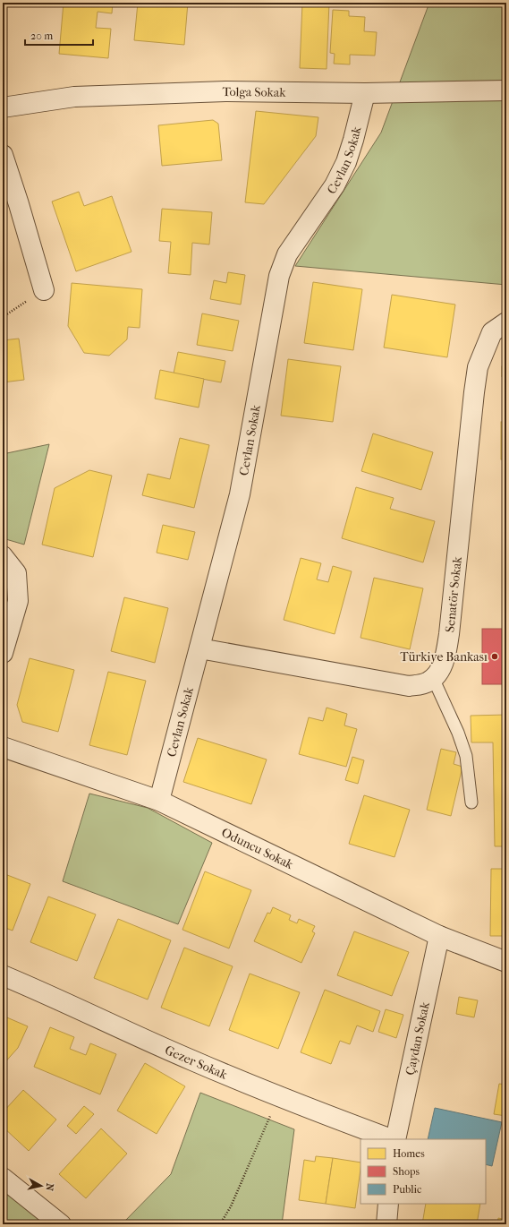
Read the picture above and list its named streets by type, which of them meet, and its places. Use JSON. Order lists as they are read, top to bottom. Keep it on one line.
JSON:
{"streets":{"street":["Tolga Sokak","Cevlan Sokak","Senatör Sokak","Oduncu Sokak","Çaydan Sokak","Gezer Sokak"]},"crossings":[["Tolga Sokak","Cevlan Sokak"],["Cevlan Sokak","Oduncu Sokak"],["Oduncu Sokak","Çaydan Sokak"]],"places":["Türkiye Bankası"],"legend":["Homes","Shops","Public"],"scale_bar":"20 m","north":"right"}
